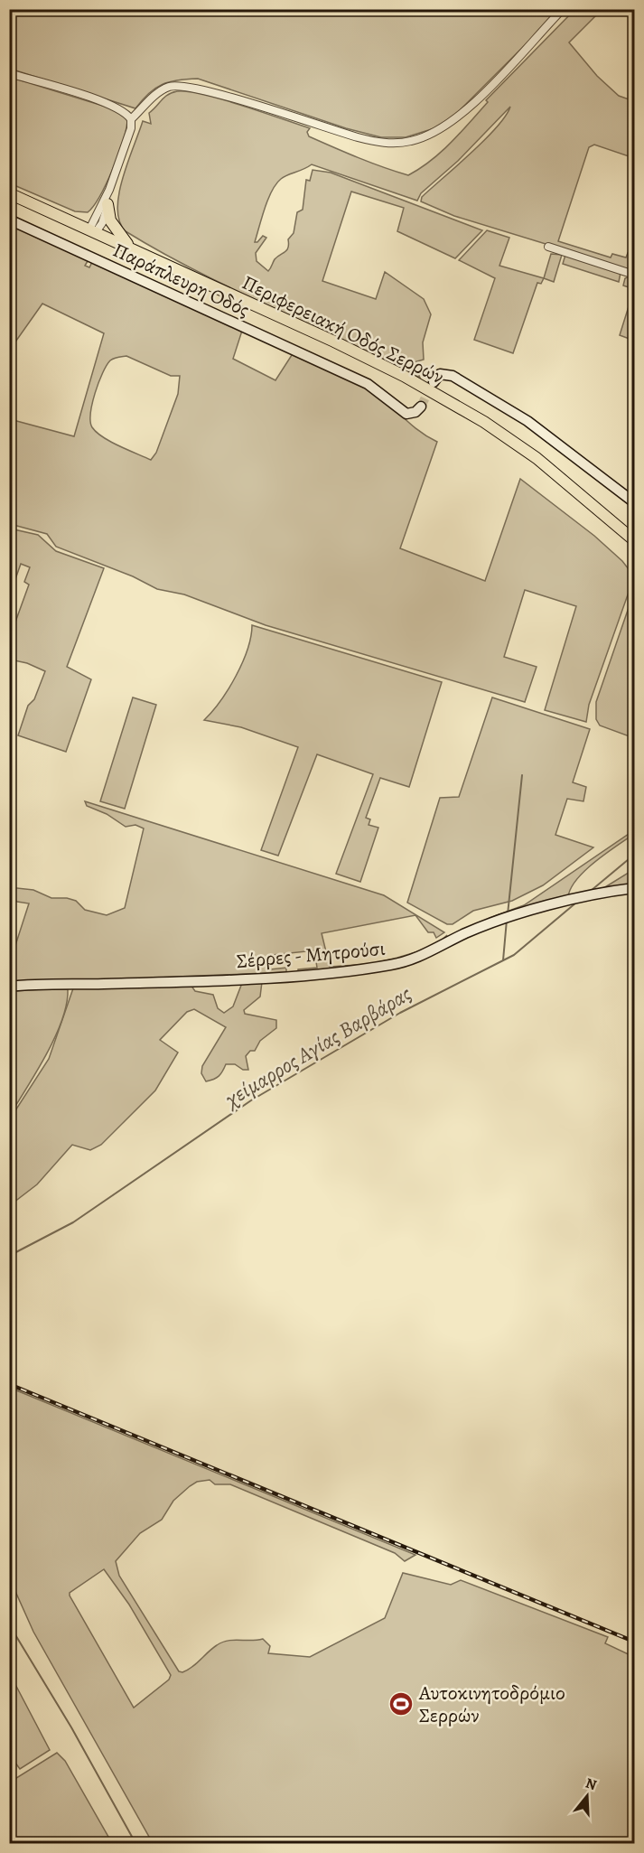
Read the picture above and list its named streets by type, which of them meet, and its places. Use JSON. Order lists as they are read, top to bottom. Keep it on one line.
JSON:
{"streets":{"main road":["Περιφερειακή Οδός Σερρών"],"street":["Παράπλευρη Οδός","Σέρρες - Μητρούσι"]},"water":["χείμαρρος Αγίας Βαρβάρας"],"places":{"sports":["Αυτοκινητοδρόμιο Σερρών"]},"north":"top"}
